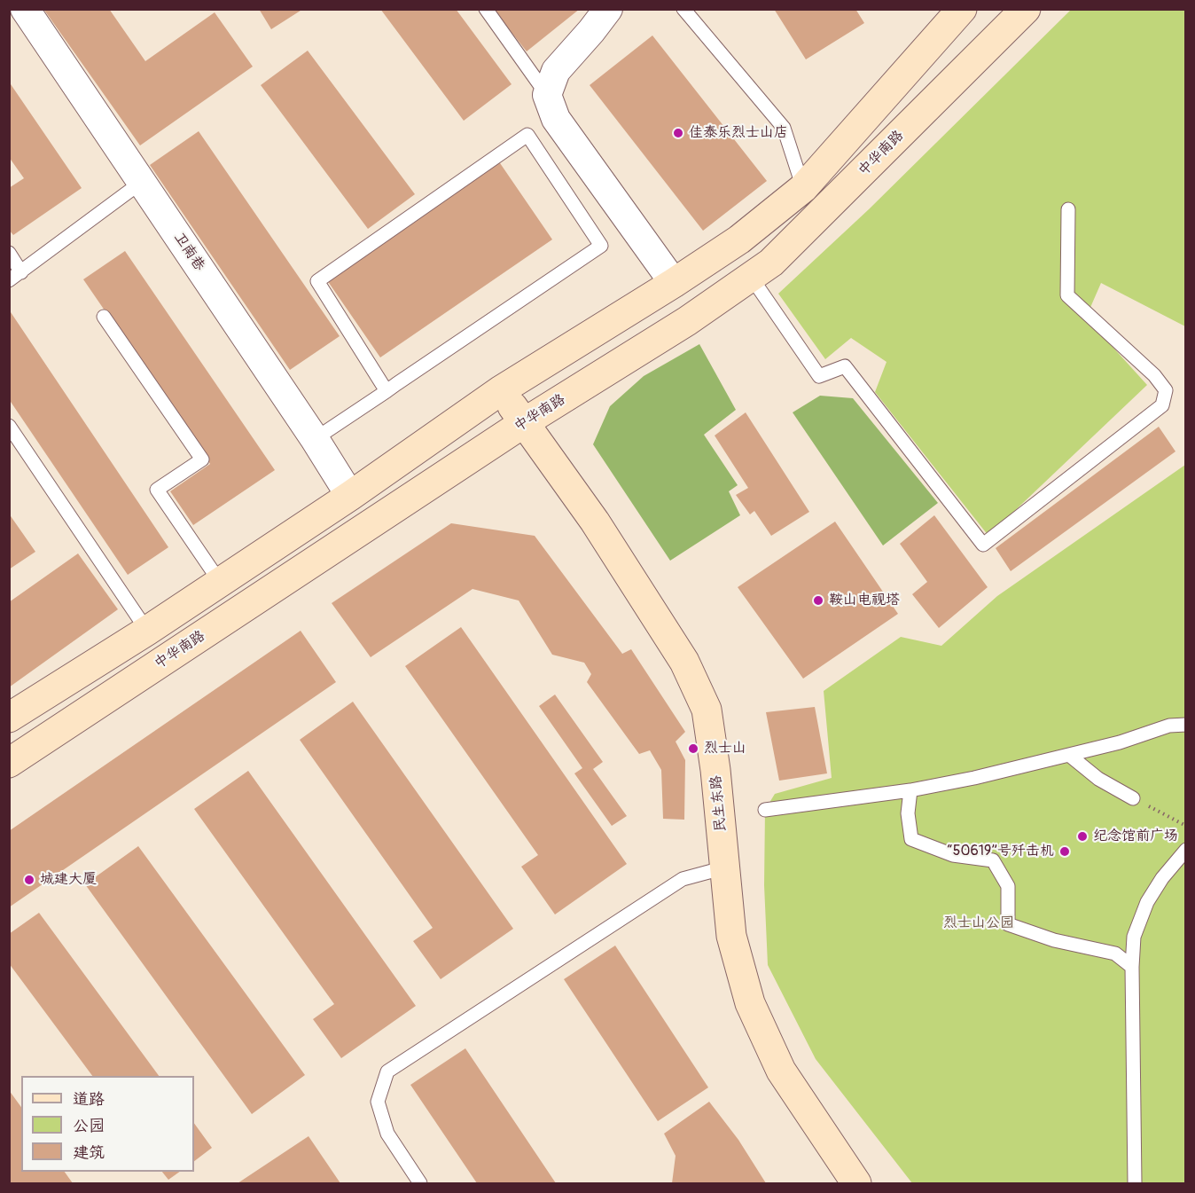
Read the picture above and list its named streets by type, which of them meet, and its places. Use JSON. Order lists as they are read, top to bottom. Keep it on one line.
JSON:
{"streets":{"main road":["中华南路","民生东路"],"street":["卫南巷"]},"crossings":[["中华南路","民生东路"]],"parks":["烈士山公园"],"places":["佳泰乐烈士山店","鞍山电视塔","烈士山","纪念馆前广场","“50619”号歼击机","城建大厦"],"legend":["道路","公园","建筑"]}
